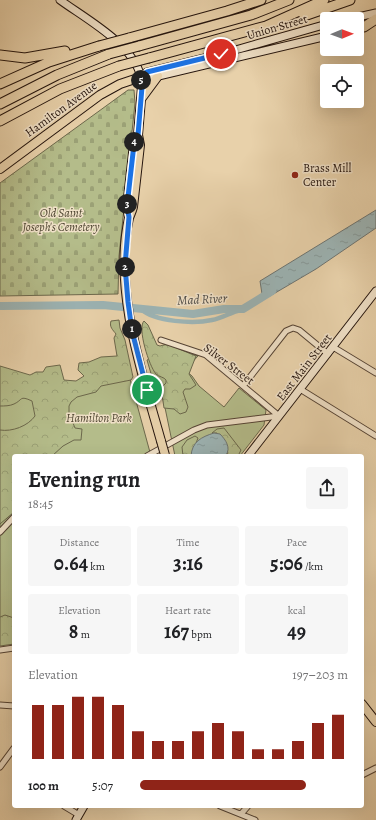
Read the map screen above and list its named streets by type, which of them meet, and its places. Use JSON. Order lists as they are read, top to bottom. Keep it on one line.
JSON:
{"streets":{"main road":["Union Street","Hamilton Avenue","East Main Street"],"street":["Silver Street"]},"crossings":[["Union Street","Hamilton Avenue"],["Silver Street","East Main Street"]],"water":["Mad River"],"parks":["Old Saint Joseph's Cemetery","Hamilton Park"],"places":["Brass Mill Center"],"north":"right","page":{"pins":["5","4","3","2","1"],"heading":["Evening run","18:45"],"stats":[["Distance","0.64 km"],["Time","3:16"],["Pace","5:06 /km"],["Elevation","8 m"],["Heart rate","167 bpm"],["kcal","49"]],"chart":["Elevation","197–203 m"],"list":[{"name":"100 m","note":"5:07"}]}}
